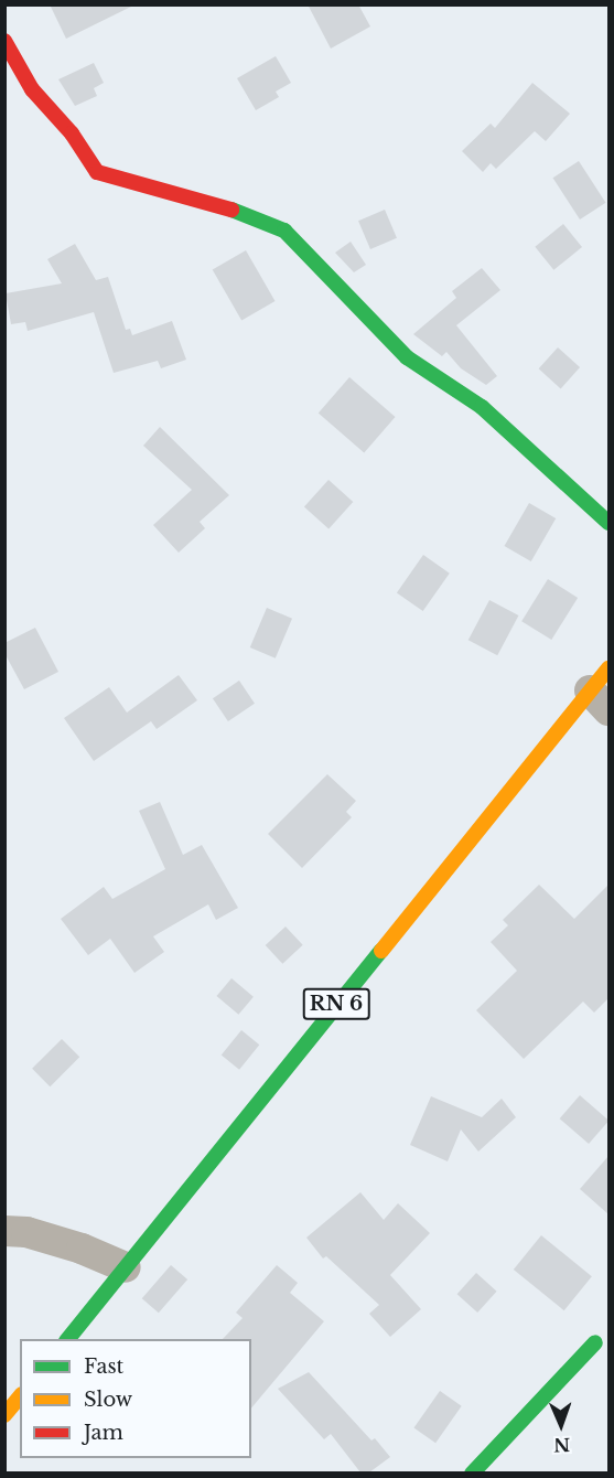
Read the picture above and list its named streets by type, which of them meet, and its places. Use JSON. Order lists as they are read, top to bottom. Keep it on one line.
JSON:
{"streets":{"street":["RN 6"]},"legend":["Fast","Slow","Jam"],"north":"bottom"}
